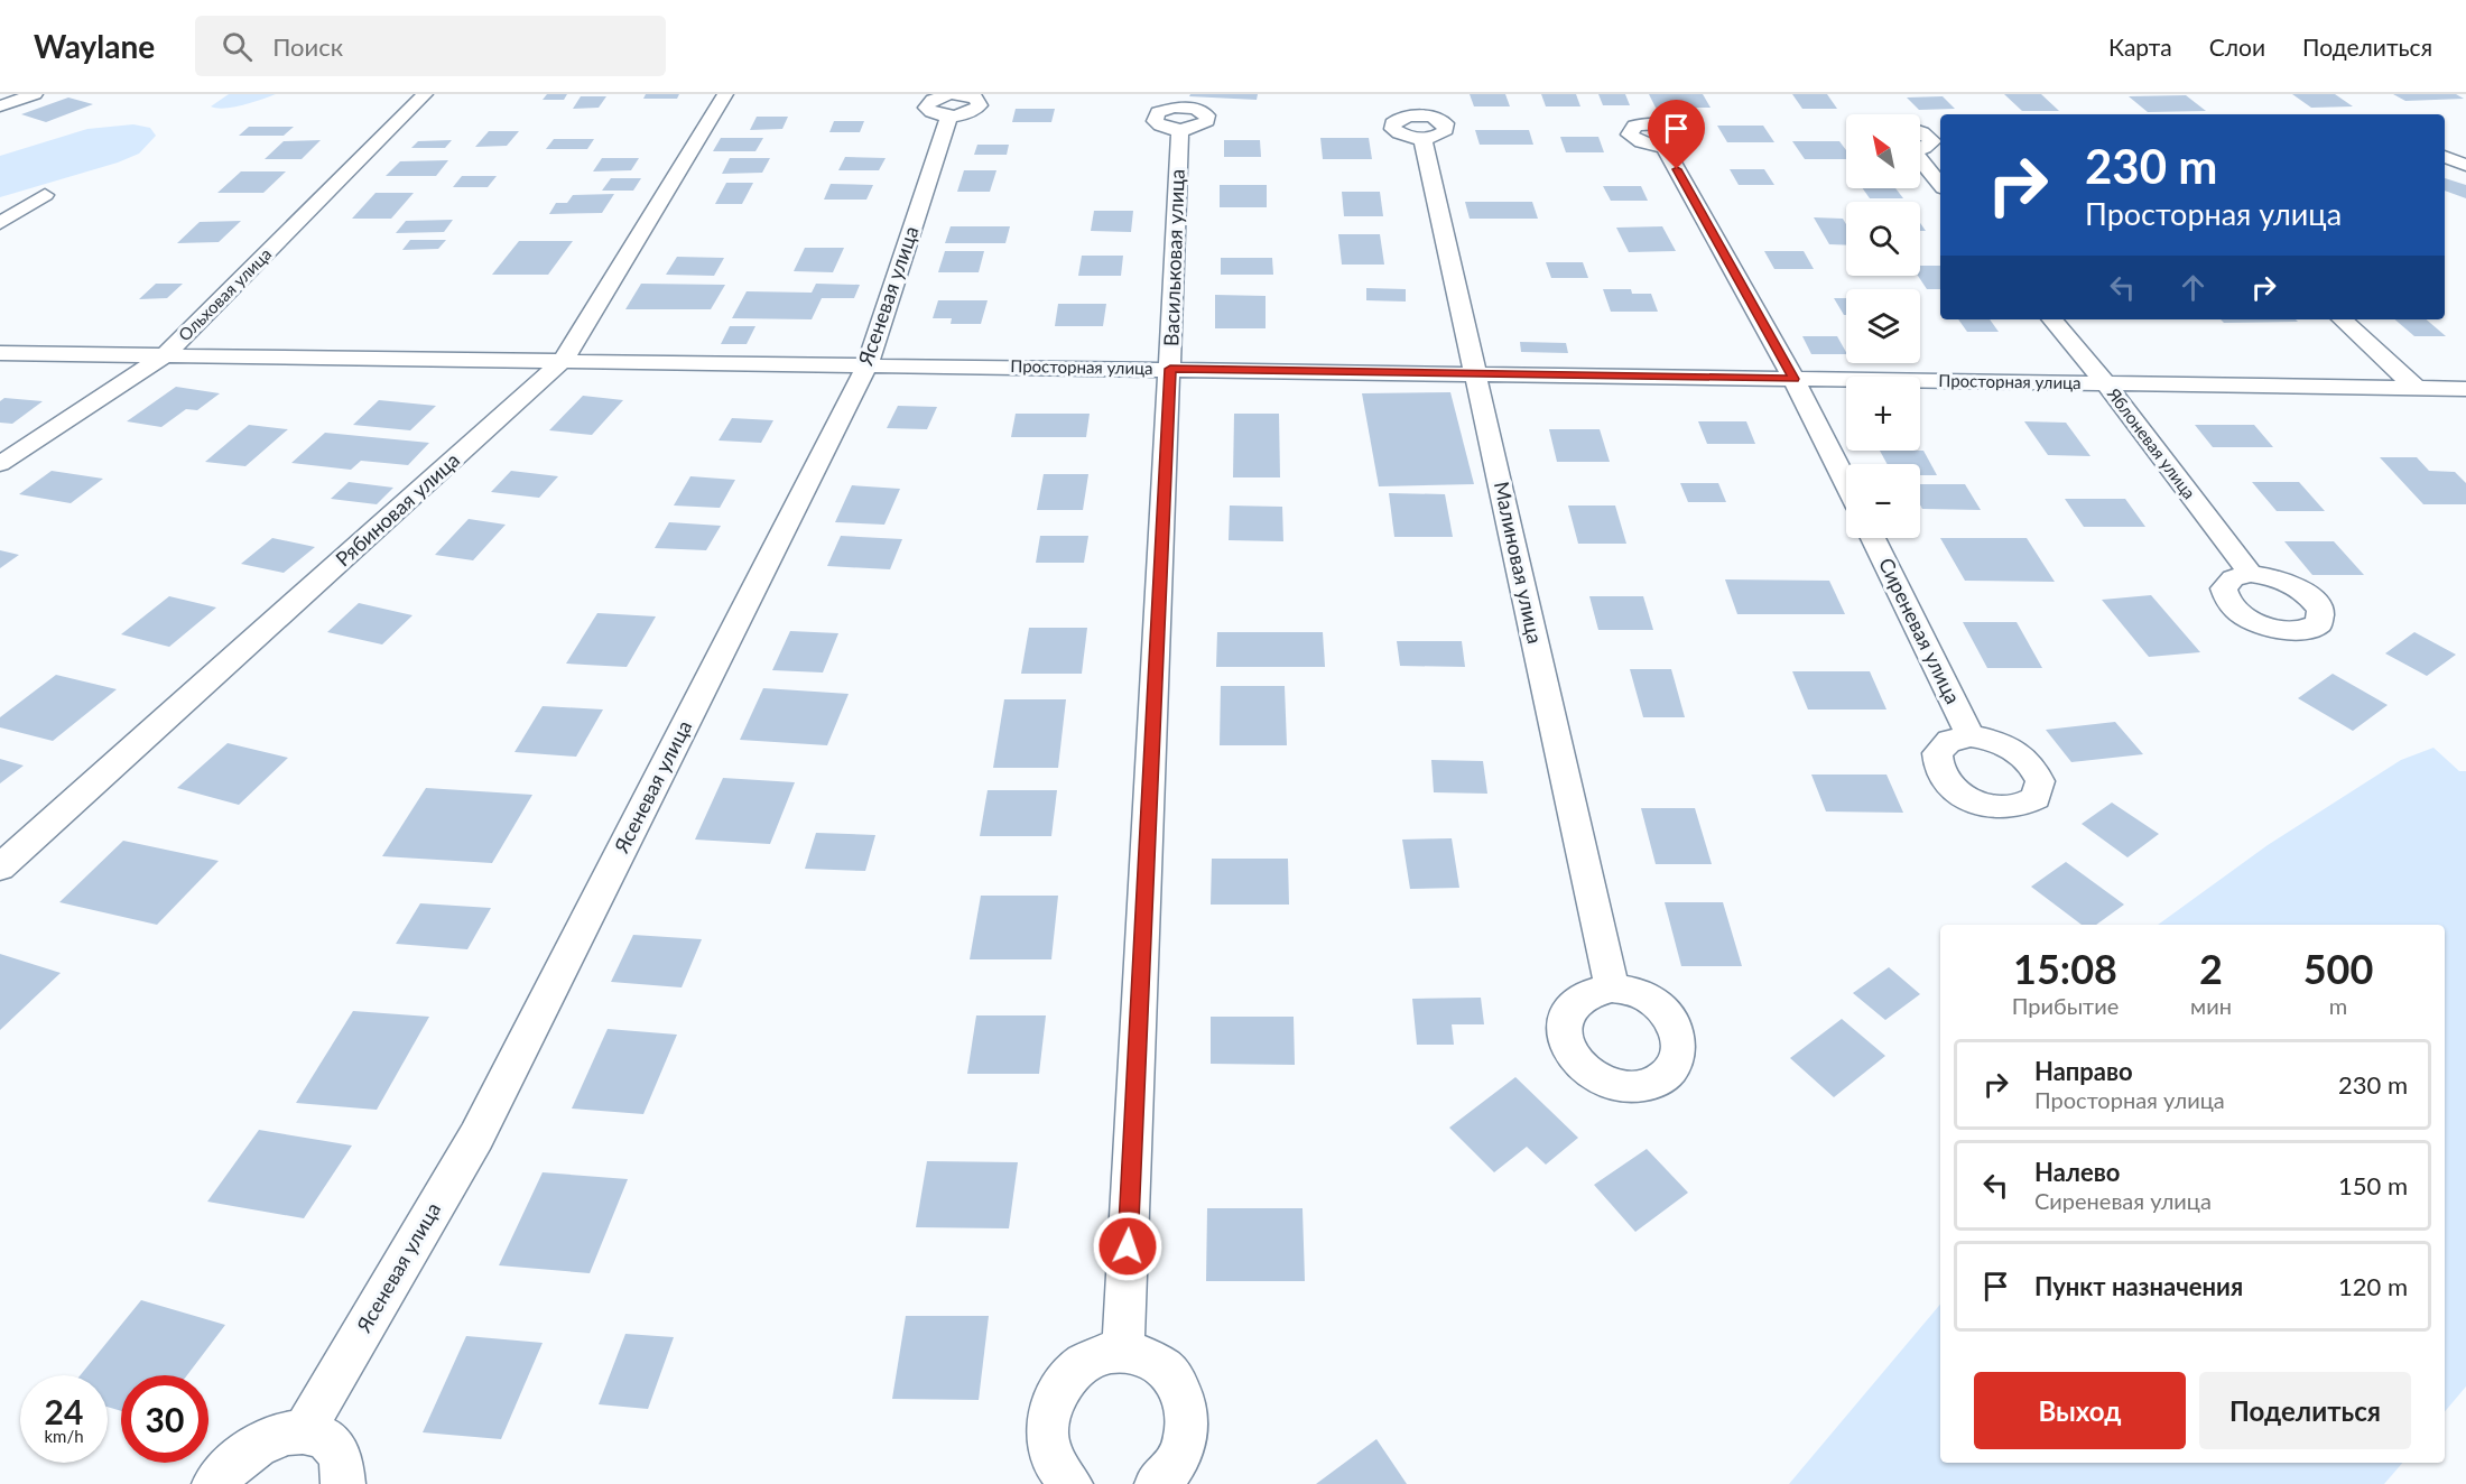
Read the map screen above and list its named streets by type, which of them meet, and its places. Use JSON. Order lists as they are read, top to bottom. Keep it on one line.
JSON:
{"streets":{"street":["Васильковая улица","Ольховая улица","Ясеневая улица","Просторная улица","Яблоневая улица","Рябиновая улица","Малиновая улица","Сиреневая улица"]},"crossings":[["Васильковая улица","Просторная улица"],["Ольховая улица","Просторная улица"],["Ясеневая улица","Просторная улица"],["Просторная улица","Яблоневая улица"],["Просторная улица","Рябиновая улица"],["Просторная улица","Малиновая улица"]],"north":"top left","page":{"header":"Waylane","search":"Поиск","nav":["Карта","Слои","Поделиться"],"map_buttons":["+","−"],"turn":["230 m","Просторная улица"],"eta":["15:08","Прибытие","2","мин","500","m"],"list":[{"name":"Направо","note":"Просторная улица","value":"230 m"},{"name":"Налево","note":"Сиреневая улица","value":"150 m"},{"name":"Пункт назначения","value":"120 m"}],"buttons":["Выход","Поделиться"],"speed":"24 km/h","limit":"30"}}
